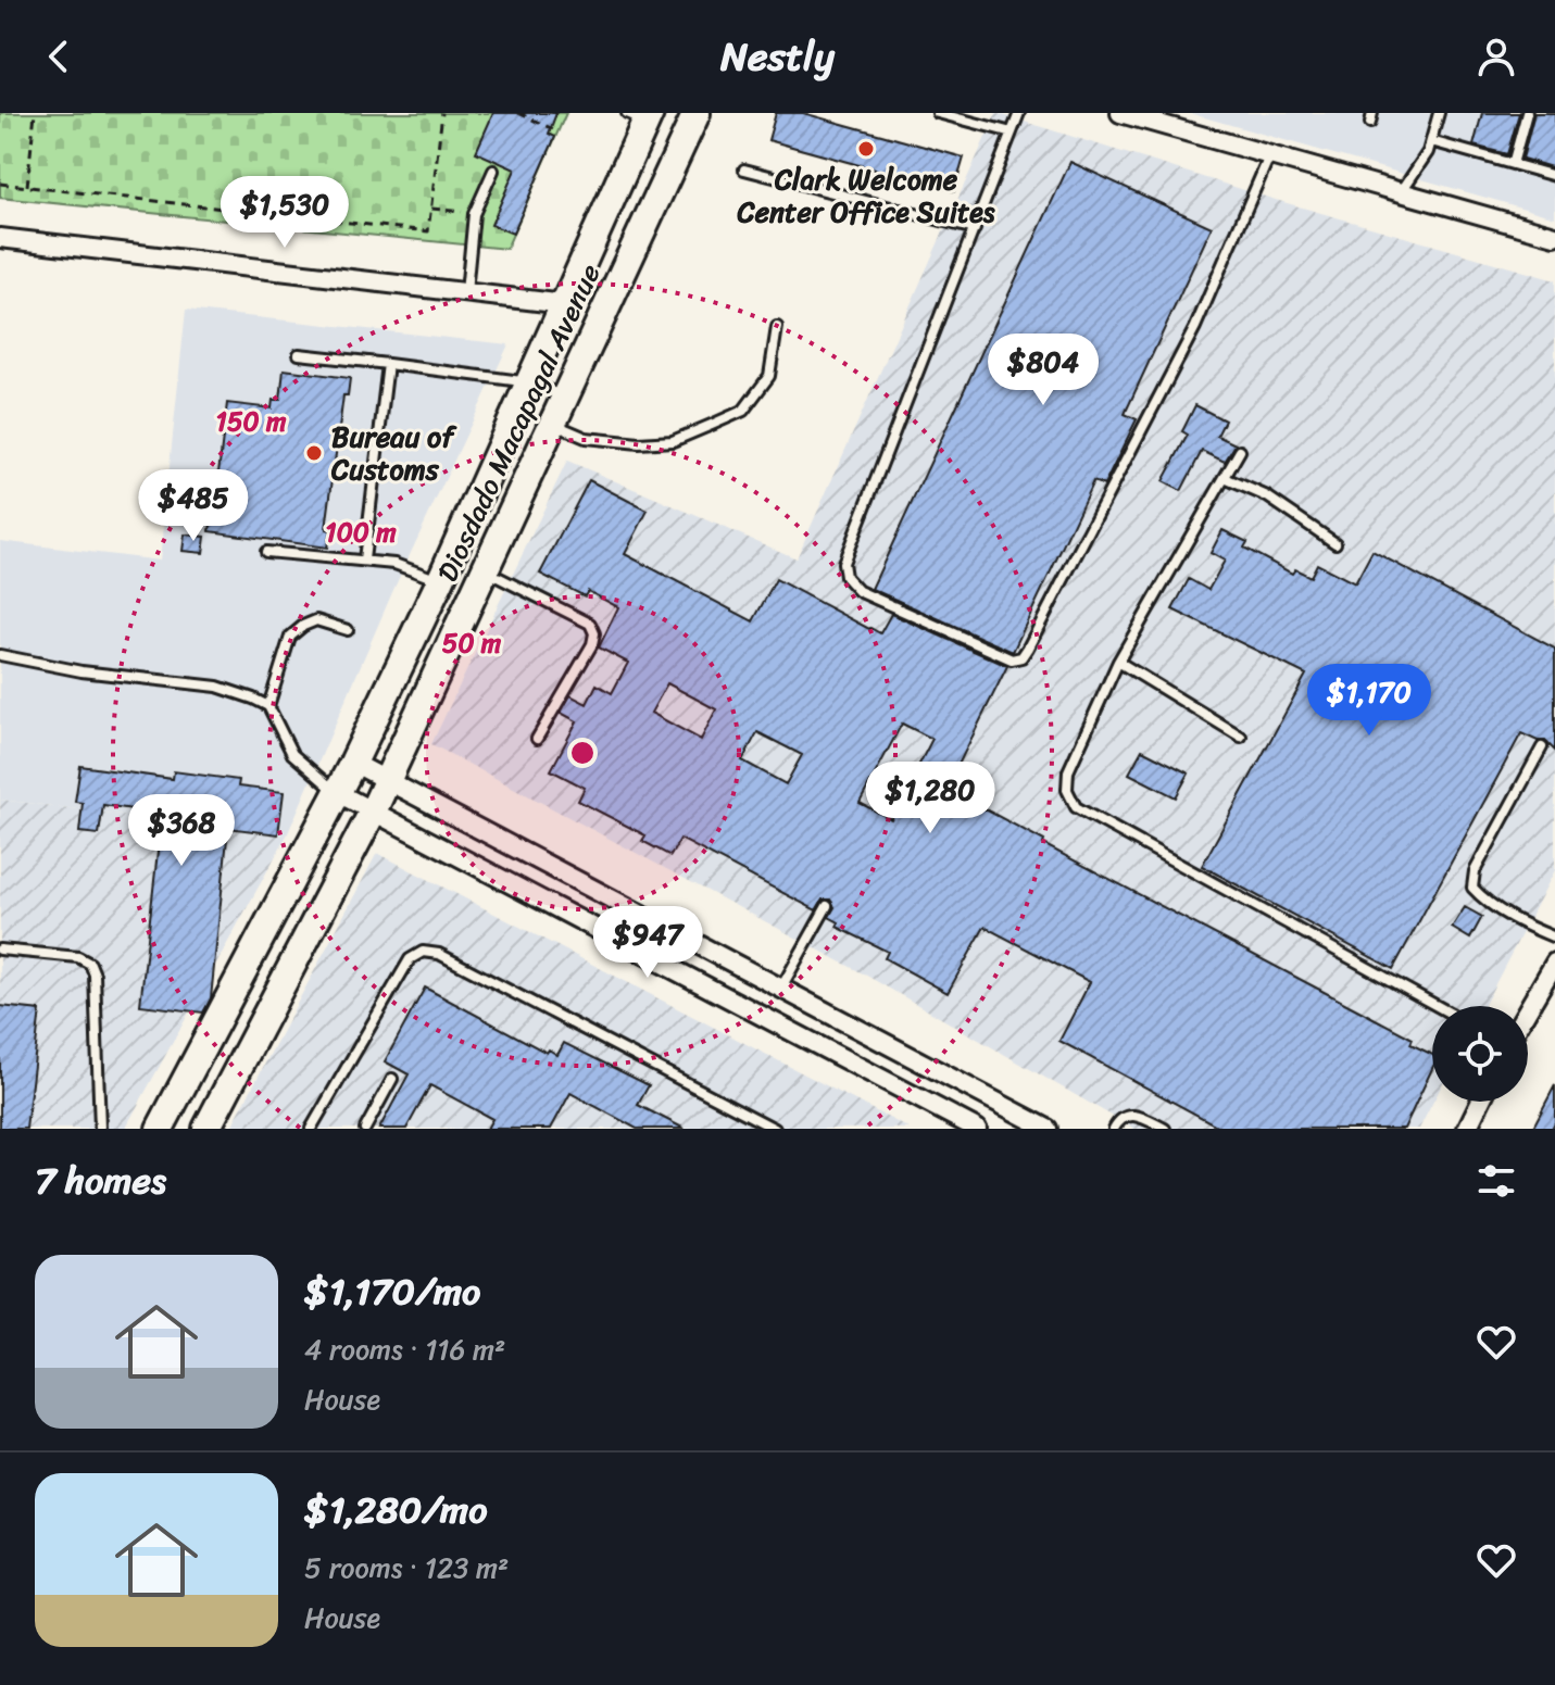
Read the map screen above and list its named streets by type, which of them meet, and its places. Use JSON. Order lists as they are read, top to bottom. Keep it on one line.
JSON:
{"streets":{"main road":["Diosdado Macapagal Avenue"]},"places":["Clark Welcome Center Office Suites","Bureau of Customs"],"page":{"header":"Nestly","price":["$1,530","$804","$485","$1,170","$1,280","$368","$947"],"heading":"7 homes","list":[{"name":"$1,170/mo","note":"4 rooms · 116 m² · House"},{"name":"$1,280/mo","note":"5 rooms · 123 m² · House"}]},"rings":["150 m","100 m","50 m"]}
